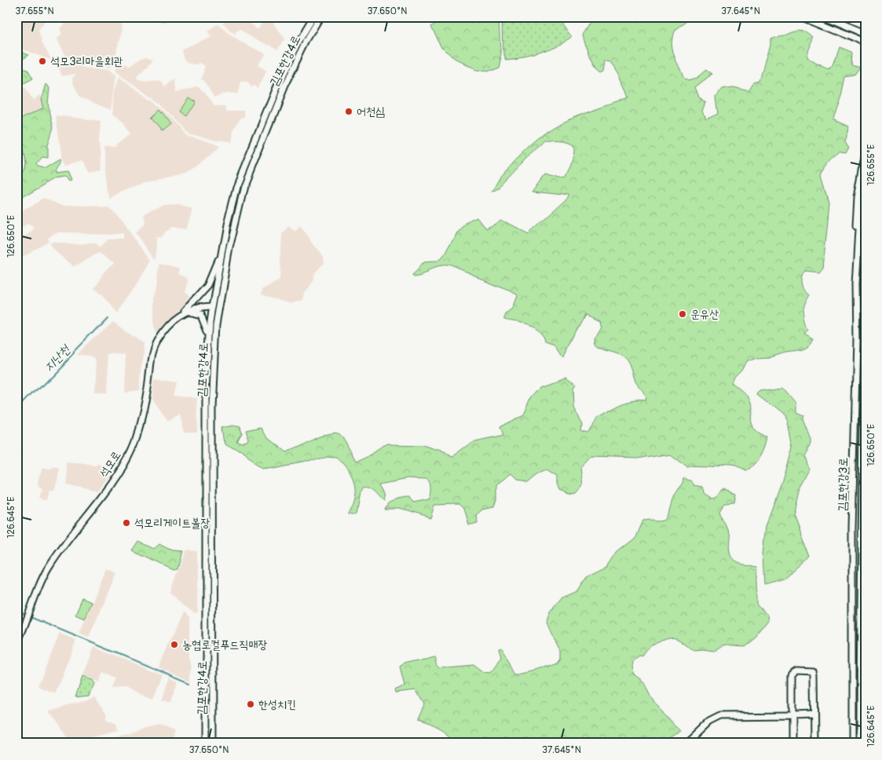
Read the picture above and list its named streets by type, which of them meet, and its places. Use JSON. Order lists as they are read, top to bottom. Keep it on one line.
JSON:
{"streets":{"street":["김포한강4로","석모로","김포한강3로"]},"crossings":[["김포한강4로","석모로"]],"water":["지난천"],"places":["석모3리마을회관","어천심","운유산","석모리게이트볼장","농협로컬푸드직매장","한성치킨"],"coordinates":["37.655°N","37.650°N","37.645°N","126.655°E","126.650°E","126.645°E"]}
